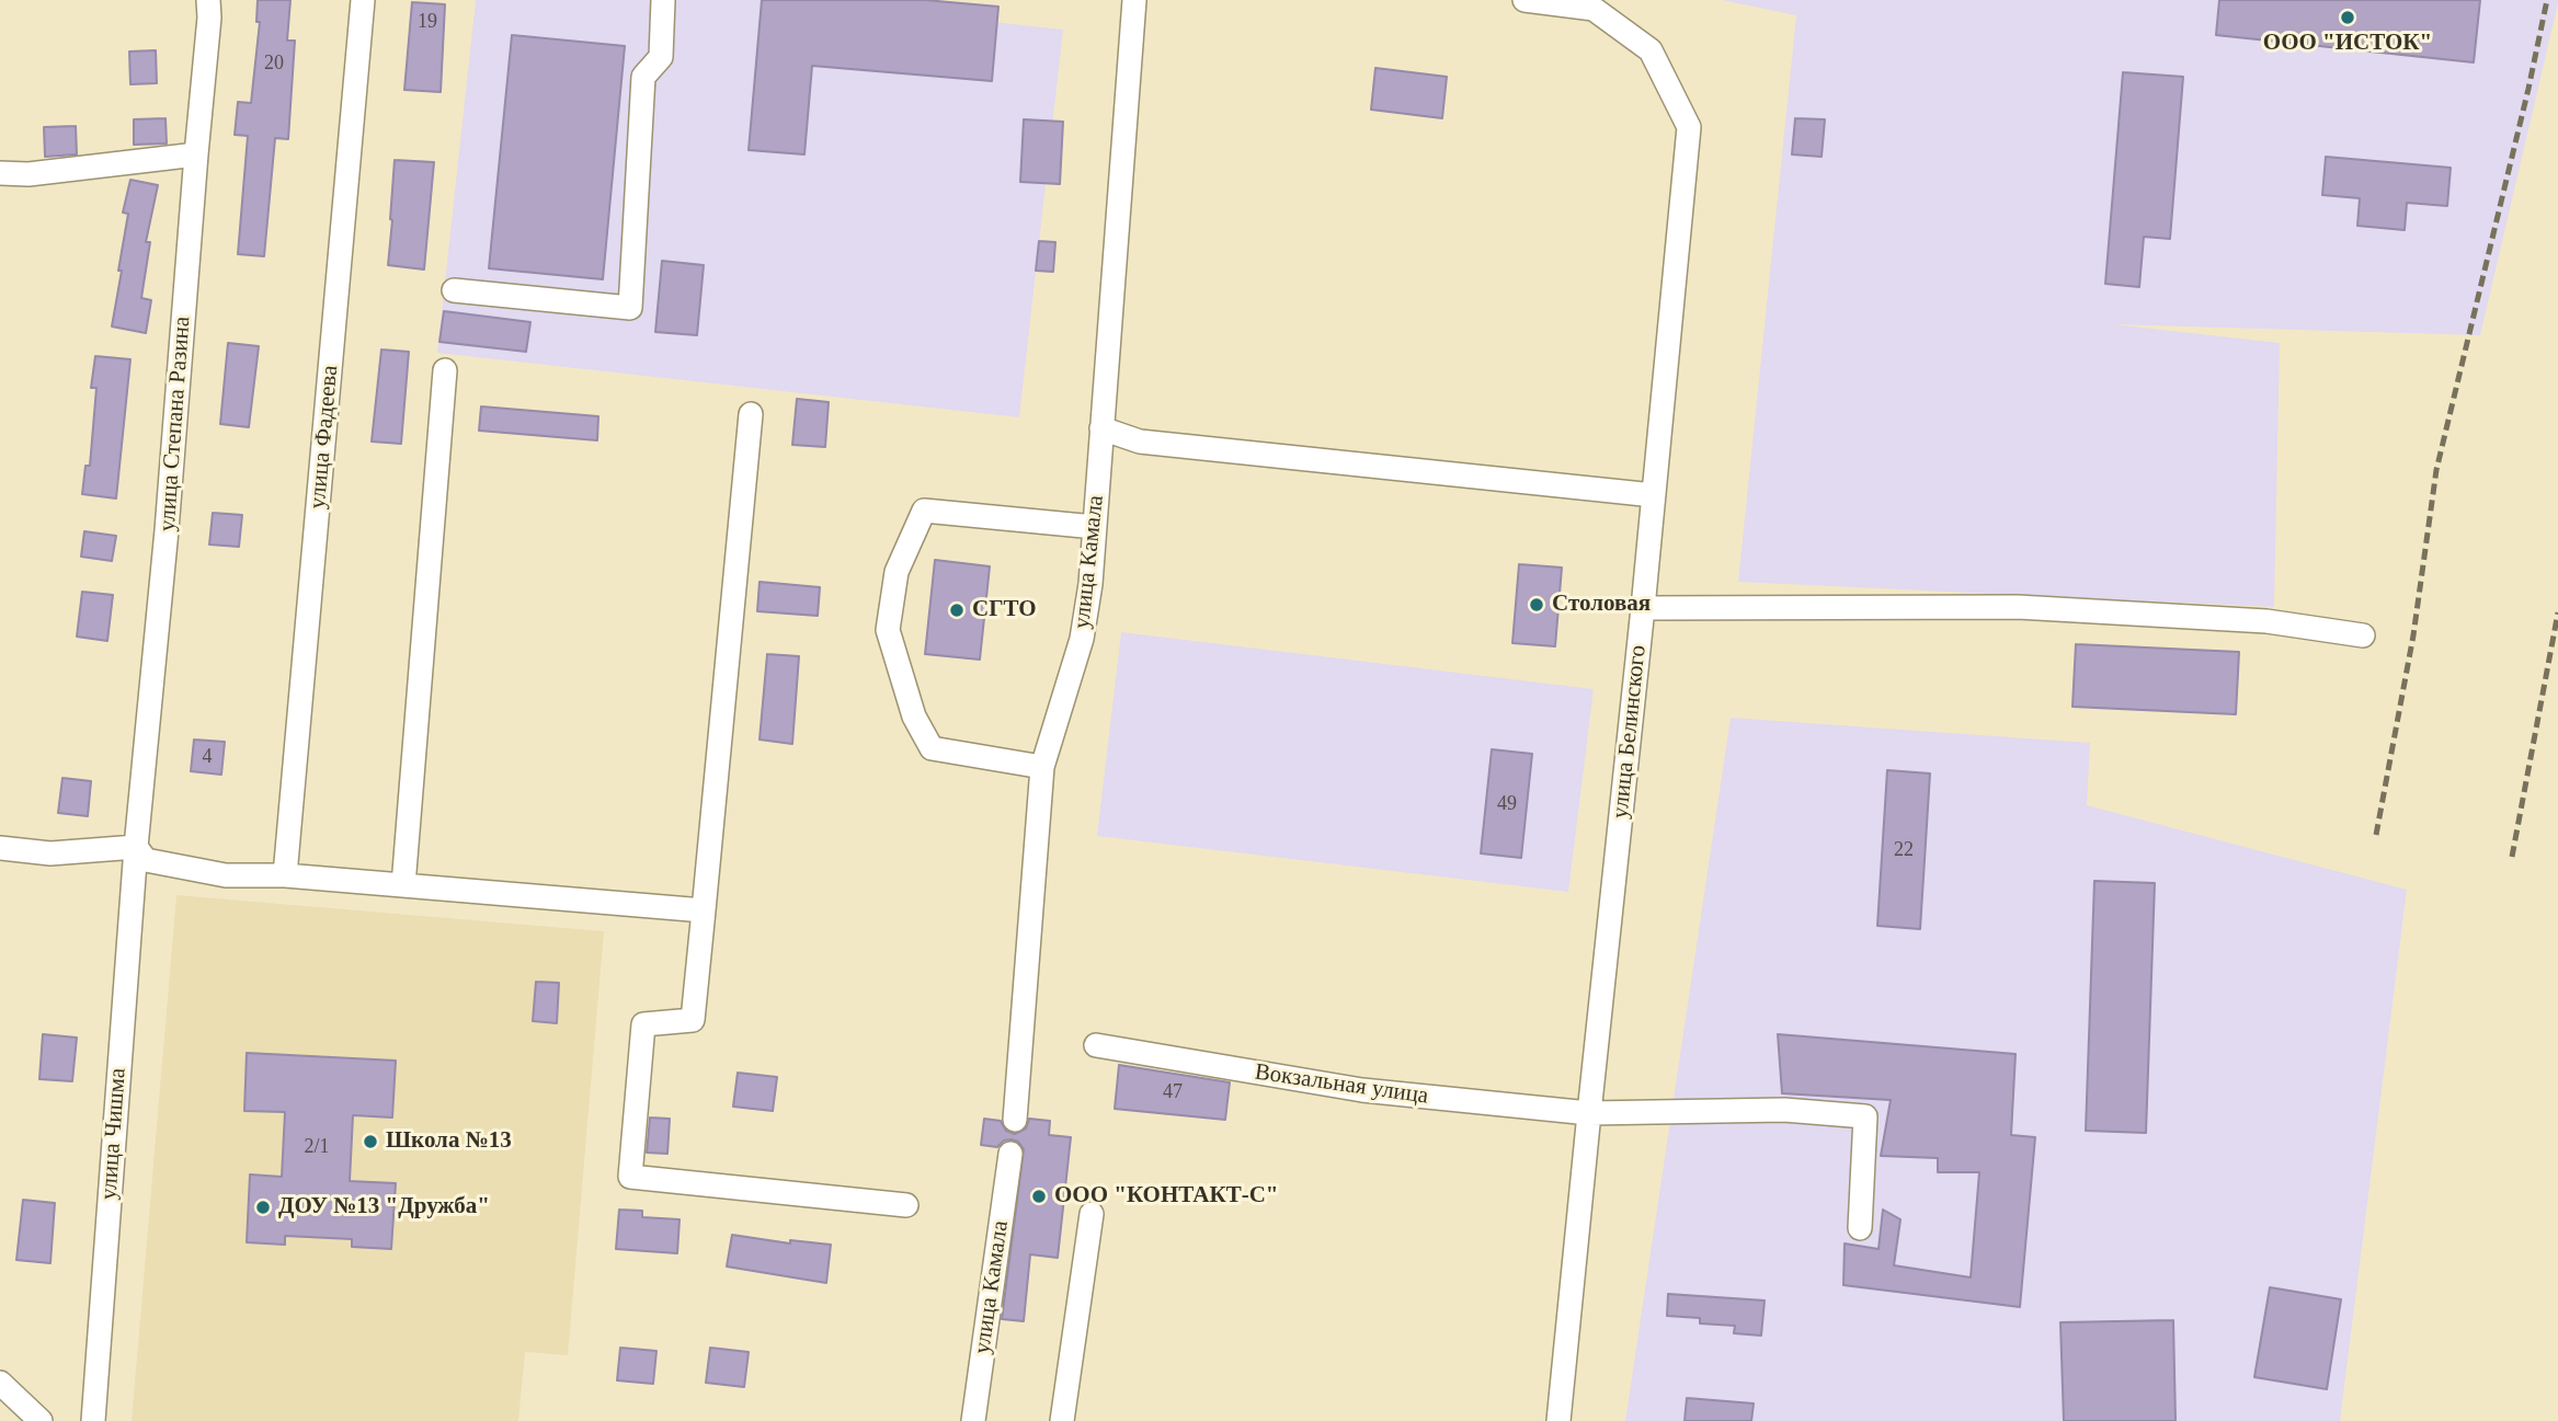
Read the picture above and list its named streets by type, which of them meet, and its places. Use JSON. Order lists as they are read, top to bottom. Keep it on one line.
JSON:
{"streets":{"street":["улица Степана Разина","улица Фадеева","улица Камала","улица Белинского","Вокзальная улица","улица Чишма"]},"crossings":[["улица Степана Разина","улица Чишма"],["улица Белинского","Вокзальная улица"]],"places":["ООО \"ИСТОК\"","Столовая","СГТО","Школа №13","ООО \"КОНТАКТ-С\"","ДОУ №13 \"Дружба\""],"house_numbers":["19","20","4","49","22","47","2/1"]}
